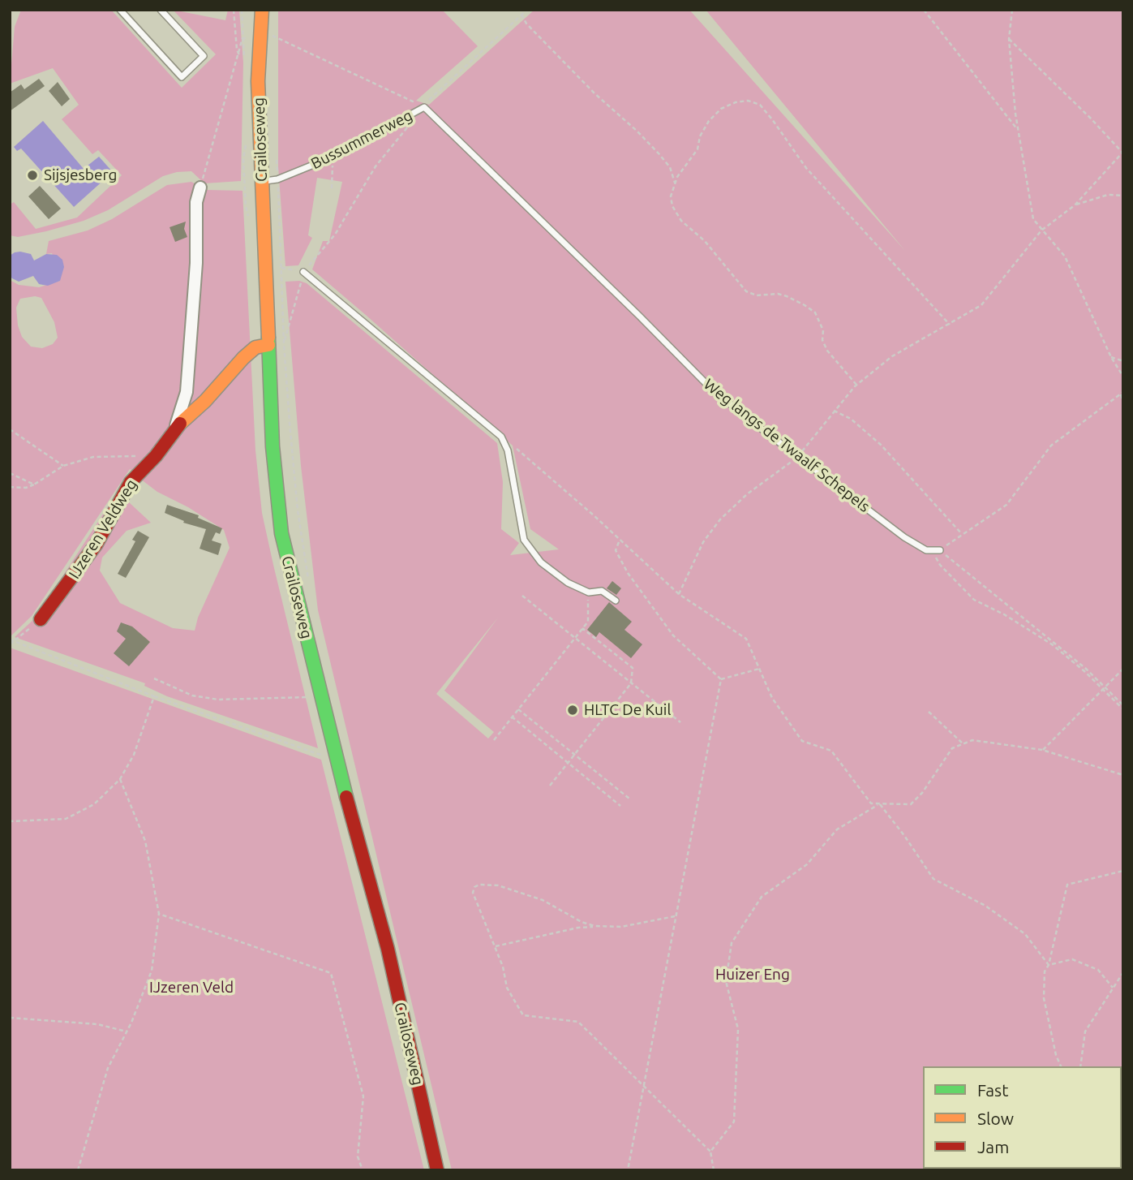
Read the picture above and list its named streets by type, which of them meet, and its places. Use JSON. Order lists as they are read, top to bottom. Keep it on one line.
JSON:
{"streets":{"main road":["Crailoseweg","IJzeren Veldweg"],"lane":["Bussummerweg","Weg langs de Twaalf Schepels"]},"crossings":[["Crailoseweg","Bussummerweg"],["Crailoseweg","IJzeren Veldweg"],["Bussummerweg","Weg langs de Twaalf Schepels"]],"parks":["Huizer Eng","IJzeren Veld"],"places":["Sijsjesberg","HLTC De Kuil"],"legend":["Fast","Slow","Jam"]}
